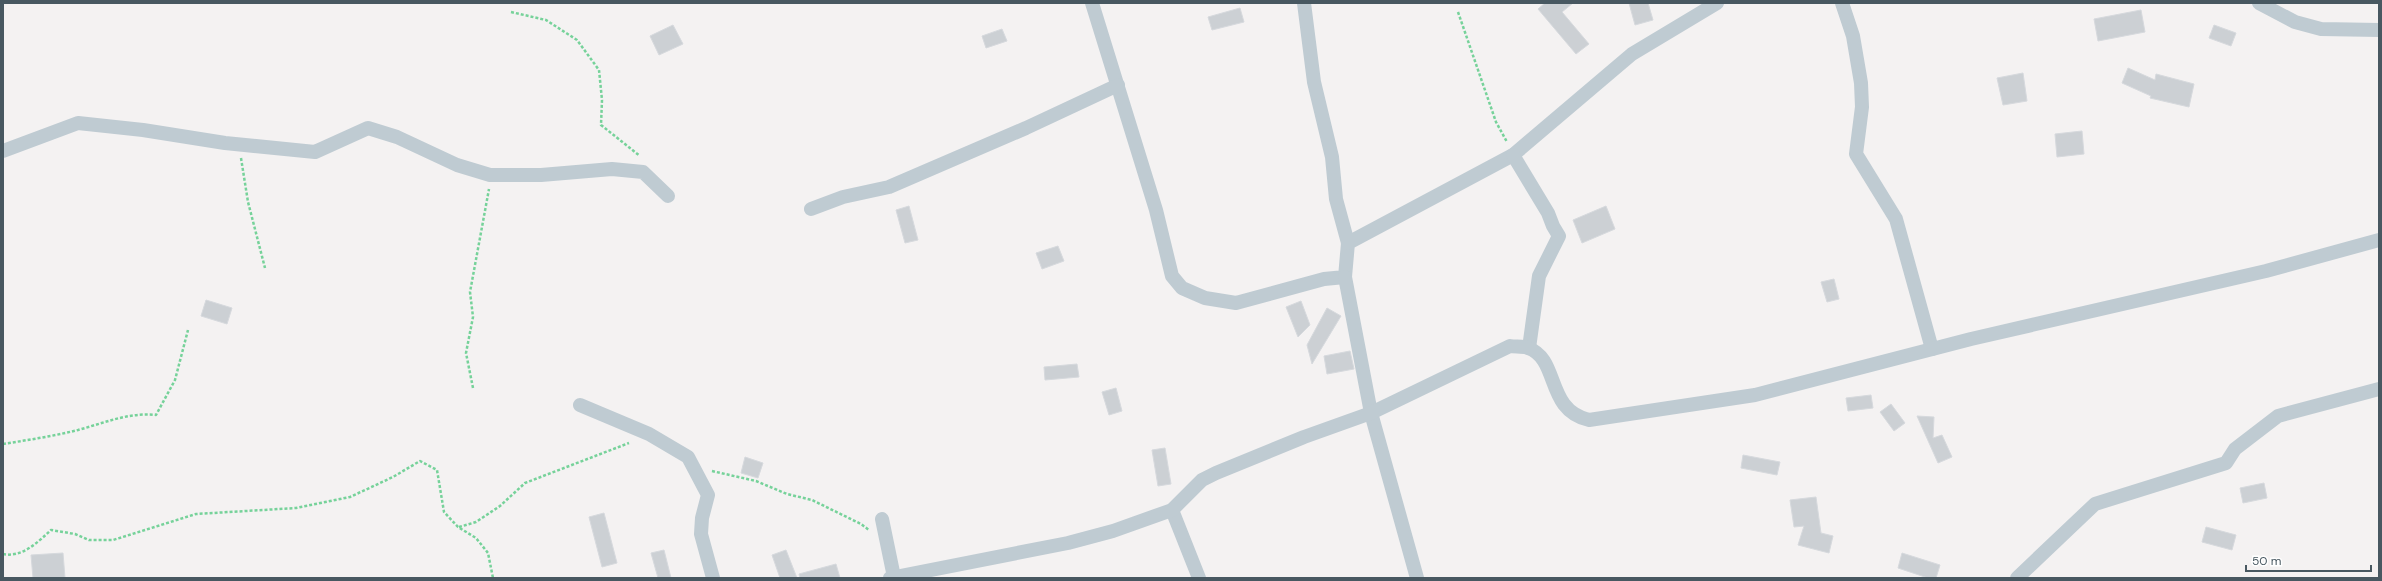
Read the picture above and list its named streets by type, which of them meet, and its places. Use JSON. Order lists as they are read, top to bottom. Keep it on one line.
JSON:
{"scale_bar":"50 m"}
